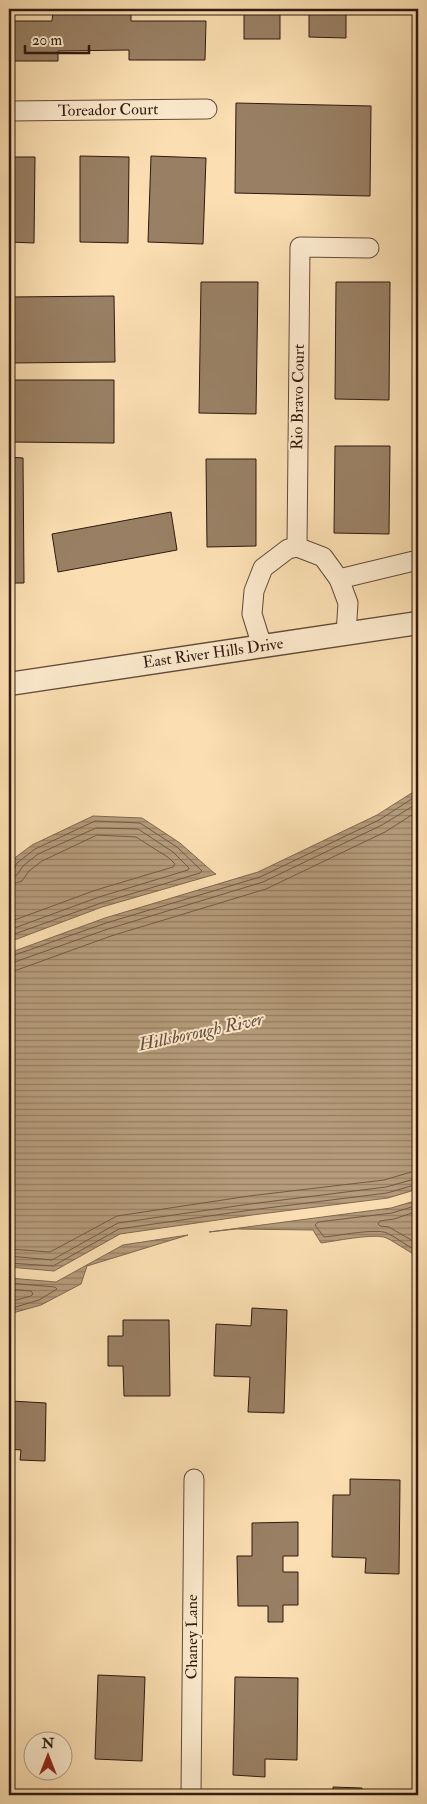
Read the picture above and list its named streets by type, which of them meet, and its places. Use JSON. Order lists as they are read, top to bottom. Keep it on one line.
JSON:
{"streets":{"street":["Toreador Court","Rio Bravo Court","East River Hills Drive","Chaney Lane"]},"crossings":[["Rio Bravo Court","East River Hills Drive"]],"water":["Hillsborough River"],"scale_bar":"20 m","north":"top"}
